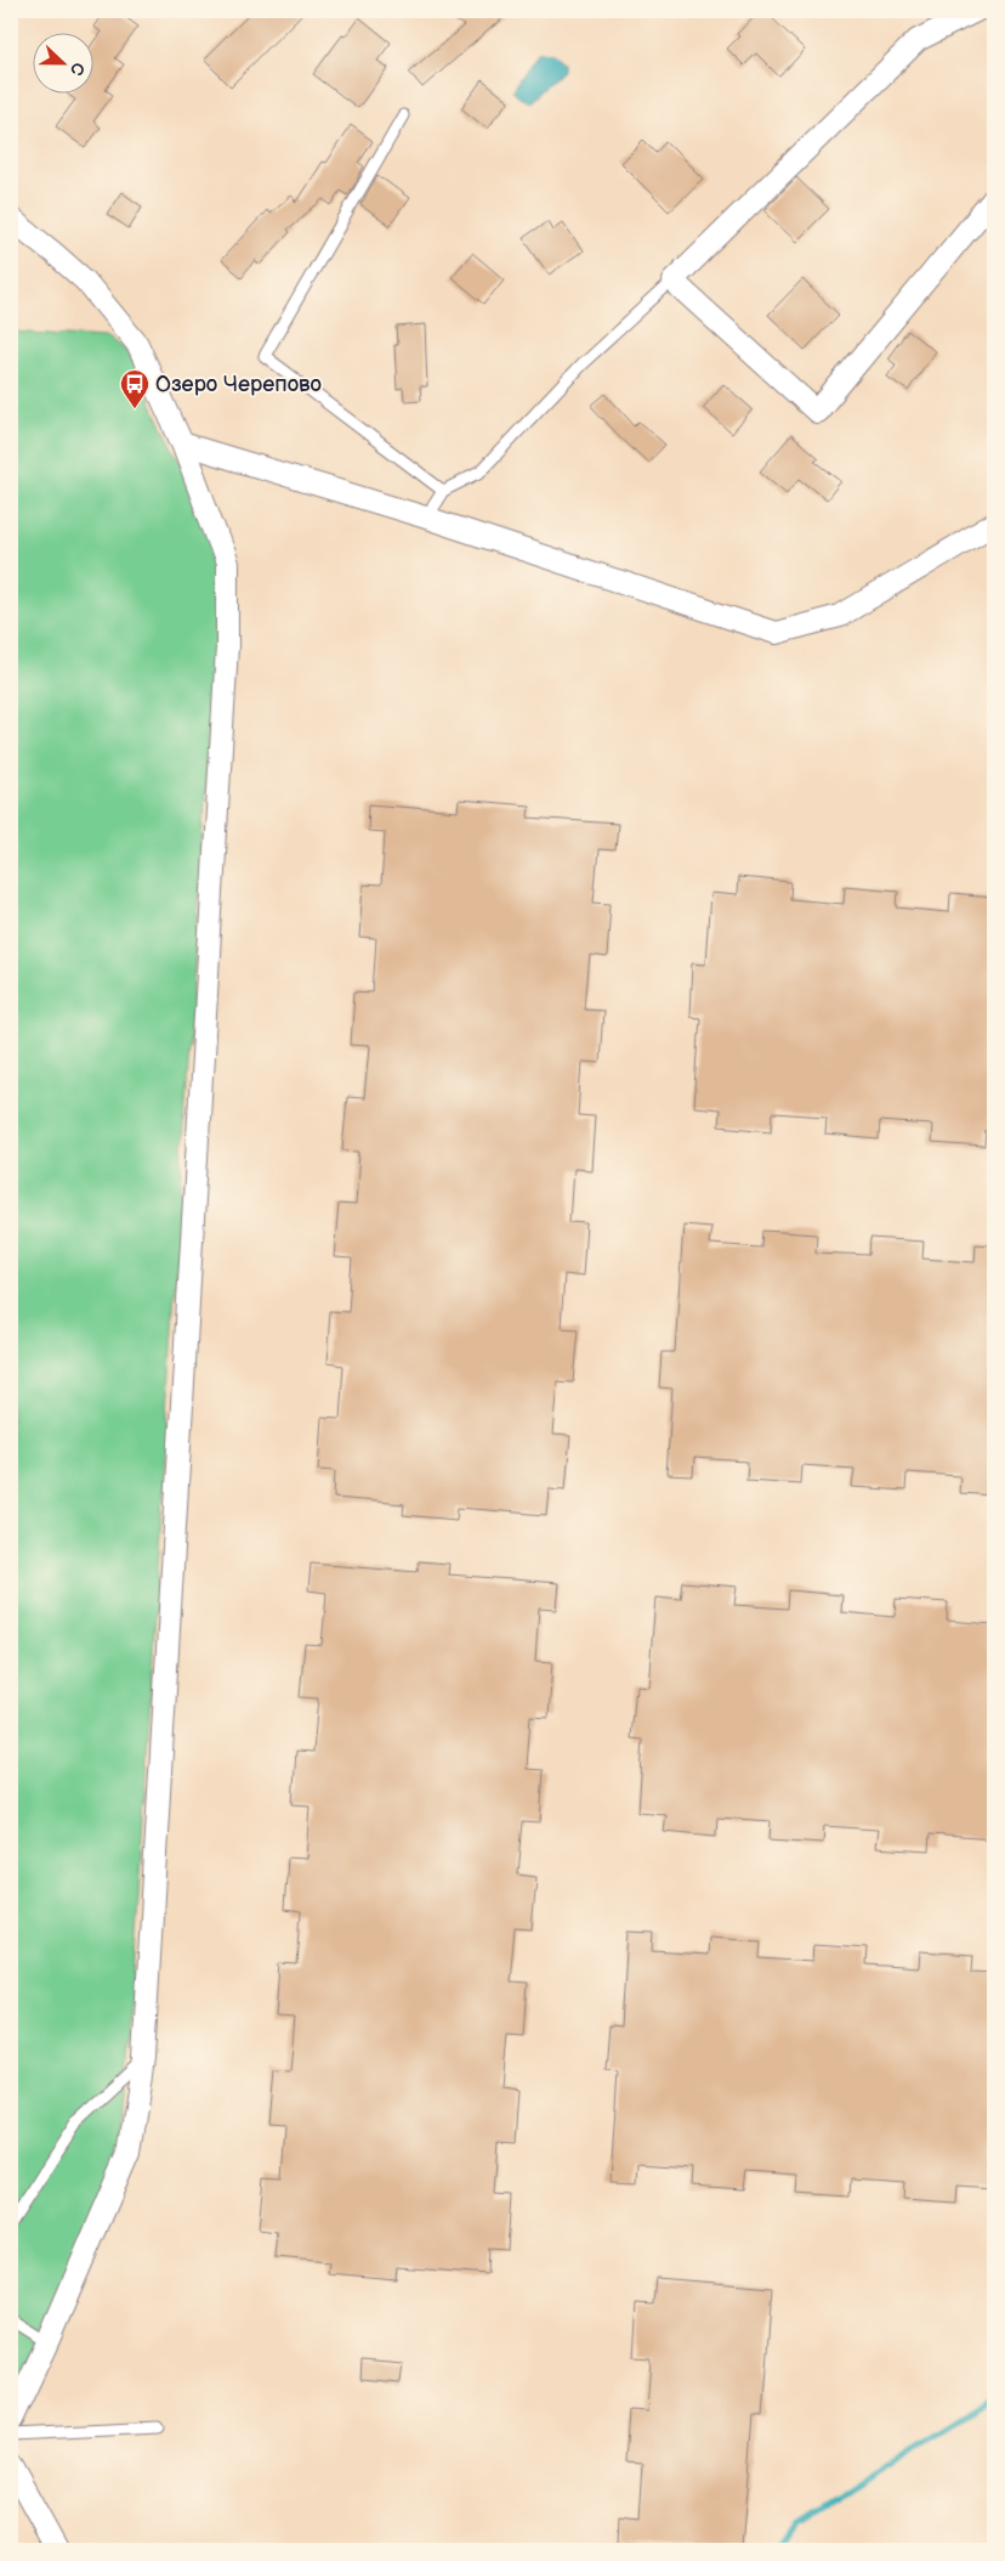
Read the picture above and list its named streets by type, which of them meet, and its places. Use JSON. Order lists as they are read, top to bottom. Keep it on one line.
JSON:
{"places":{"bus stop":["Озеро Черепово"]},"north":"right"}
